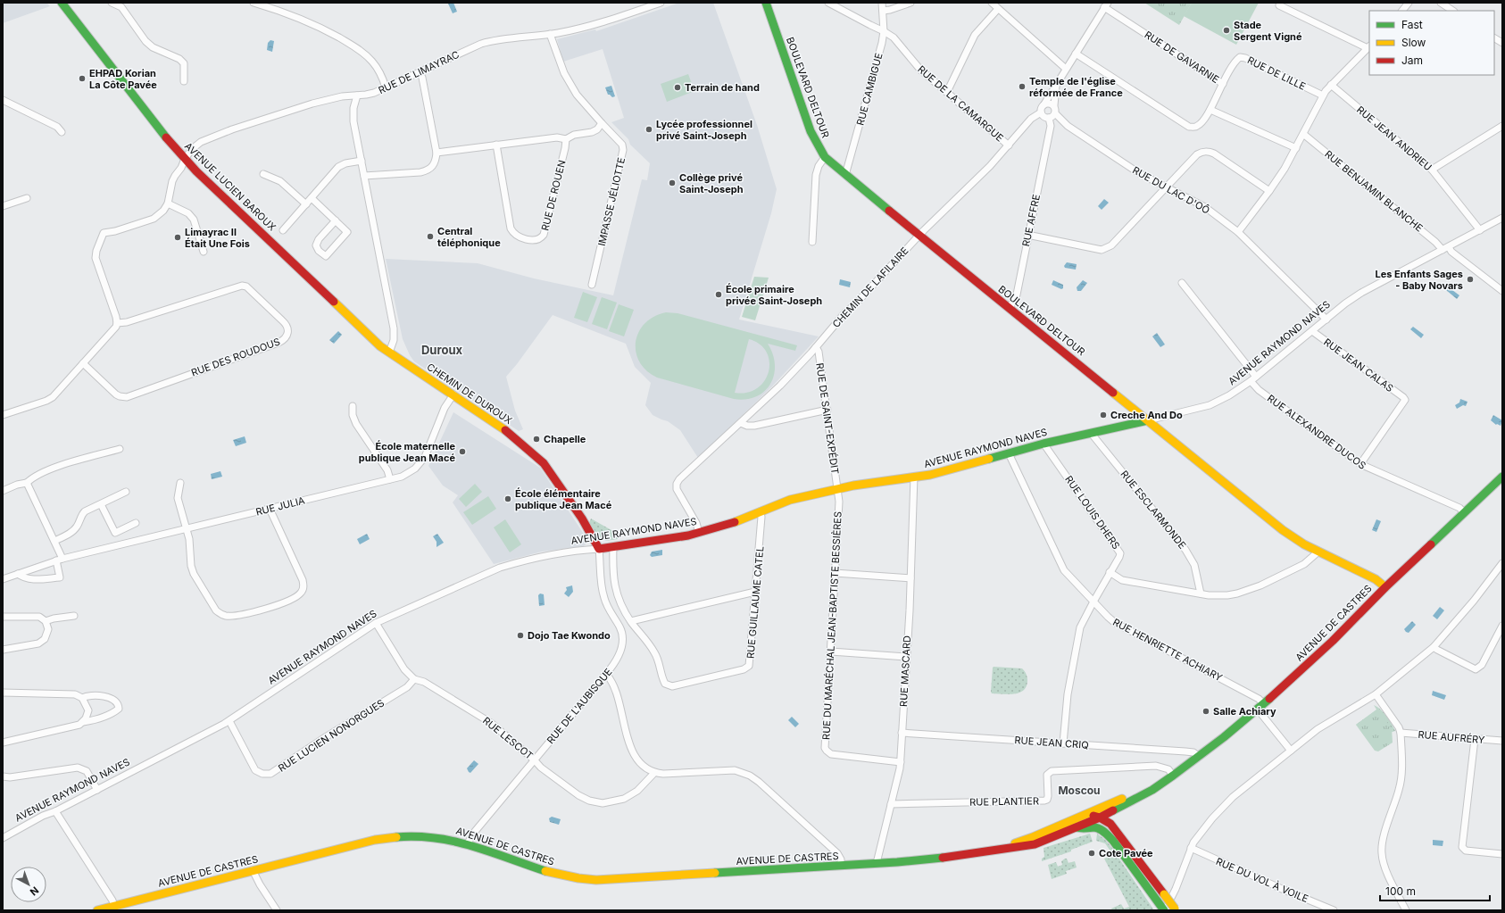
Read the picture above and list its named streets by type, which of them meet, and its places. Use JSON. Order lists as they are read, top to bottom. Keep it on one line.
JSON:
{"streets":{"street":["RUE DE GAVARNIE","RUE DE LIMAYRAC","RUE DE LILLE","BOULEVARD DELTOUR","RUE CAMBIGUE","RUE DE LA CAMARGUE","RUE JEAN ANDRIEU","AVENUE LUCIEN BAROUX","RUE DU LAC D'OÔ","RUE BENJAMIN BLANCHE","RUE DE ROUEN","IMPASSE JÉLIOTTE","RUE AFFRE","CHEMIN DE LAFILAIRE","AVENUE RAYMOND NAVES","RUE DES ROUDOUS","RUE JEAN CALAS","CHEMIN DE DUROUX","RUE DE SAINT-EXPÉDIT","RUE ALEXANDRE DUCOS","RUE JULIA","RUE ESCLARMONDE","RUE LOUIS DHERS","RUE GUILLAUME CATEL","AVENUE DE CASTRES","RUE DU MARÉCHAL JEAN-BAPTISTE BESSIÈRES","RUE HENRIETTE ACHIARY","RUE MASCARD","RUE DE L'AUBISQUE","RUE LUCIEN NONORGUES","RUE AUFRÉRY","RUE LESCOT","RUE JEAN CRIQ","RUE PLANTIER","RUE DU VOL À VOILE"]},"crossings":[["RUE DE GAVARNIE","RUE DE LILLE"],["RUE DE LIMAYRAC","AVENUE LUCIEN BAROUX"],["RUE DE LIMAYRAC","IMPASSE JÉLIOTTE"],["BOULEVARD DELTOUR","RUE CAMBIGUE"],["BOULEVARD DELTOUR","RUE AFFRE"],["BOULEVARD DELTOUR","CHEMIN DE LAFILAIRE"],["BOULEVARD DELTOUR","AVENUE RAYMOND NAVES"],["BOULEVARD DELTOUR","AVENUE DE CASTRES"],["RUE CAMBIGUE","RUE DE LA CAMARGUE"],["RUE DE LA CAMARGUE","CHEMIN DE LAFILAIRE"],["RUE JEAN ANDRIEU","AVENUE RAYMOND NAVES"],["AVENUE LUCIEN BAROUX","CHEMIN DE DUROUX"],["RUE DU LAC D'OÔ","RUE AFFRE"],["RUE DU LAC D'OÔ","CHEMIN DE LAFILAIRE"],["RUE DU LAC D'OÔ","AVENUE RAYMOND NAVES"],["RUE BENJAMIN BLANCHE","AVENUE RAYMOND NAVES"],["RUE AFFRE","CHEMIN DE LAFILAIRE"],["CHEMIN DE LAFILAIRE","AVENUE RAYMOND NAVES"],["CHEMIN DE LAFILAIRE","RUE DE SAINT-EXPÉDIT"],["AVENUE RAYMOND NAVES","RUE JEAN CALAS"],["AVENUE RAYMOND NAVES","CHEMIN DE DUROUX"],["AVENUE RAYMOND NAVES","RUE DE SAINT-EXPÉDIT"],["AVENUE RAYMOND NAVES","RUE ALEXANDRE DUCOS"],["AVENUE RAYMOND NAVES","RUE ESCLARMONDE"],["AVENUE RAYMOND NAVES","RUE LOUIS DHERS"],["AVENUE RAYMOND NAVES","RUE GUILLAUME CATEL"],["AVENUE RAYMOND NAVES","RUE DU MARÉCHAL JEAN-BAPTISTE BESSIÈRES"],["AVENUE RAYMOND NAVES","RUE HENRIETTE ACHIARY"],["AVENUE RAYMOND NAVES","RUE MASCARD"],["AVENUE RAYMOND NAVES","RUE DE L'AUBISQUE"],["AVENUE RAYMOND NAVES","RUE LUCIEN NONORGUES"],["AVENUE RAYMOND NAVES","RUE LESCOT"],["RUE JEAN CALAS","RUE ALEXANDRE DUCOS"],["CHEMIN DE DUROUX","RUE JULIA"],["CHEMIN DE DUROUX","RUE DE L'AUBISQUE"],["RUE DE SAINT-EXPÉDIT","RUE DU MARÉCHAL JEAN-BAPTISTE BESSIÈRES"],["RUE ALEXANDRE DUCOS","AVENUE DE CASTRES"],["RUE LOUIS DHERS","RUE HENRIETTE ACHIARY"],["RUE LOUIS DHERS","RUE JEAN CRIQ"],["AVENUE DE CASTRES","RUE HENRIETTE ACHIARY"],["AVENUE DE CASTRES","RUE MASCARD"],["AVENUE DE CASTRES","RUE DE L'AUBISQUE"],["AVENUE DE CASTRES","RUE JEAN CRIQ"],["AVENUE DE CASTRES","RUE PLANTIER"],["RUE DU MARÉCHAL JEAN-BAPTISTE BESSIÈRES","RUE MASCARD"],["RUE MASCARD","RUE JEAN CRIQ"],["RUE MASCARD","RUE PLANTIER"],["RUE DE L'AUBISQUE","RUE LESCOT"],["RUE LUCIEN NONORGUES","RUE LESCOT"]],"districts":["Duroux","Moscou"],"places":["Stade Sergent Vigné","EHPAD Korian La Côte Pavée","Temple de l'église réformée de France","Terrain de hand","Lycée professionnel privé Saint-Joseph","Collège privé Saint-Joseph","Central téléphonique","Limayrac Il Était Une Fois","Les Enfants Sages - Baby Novars","École primaire privée Saint-Joseph","Creche And Do","Chapelle","École maternelle publique Jean Macé","École élémentaire publique Jean Macé","Dojo Tae Kwondo","Salle Achiary","Cote Pavée"],"legend":["Fast","Slow","Jam"],"scale_bar":"100 m","north":"bottom right"}
